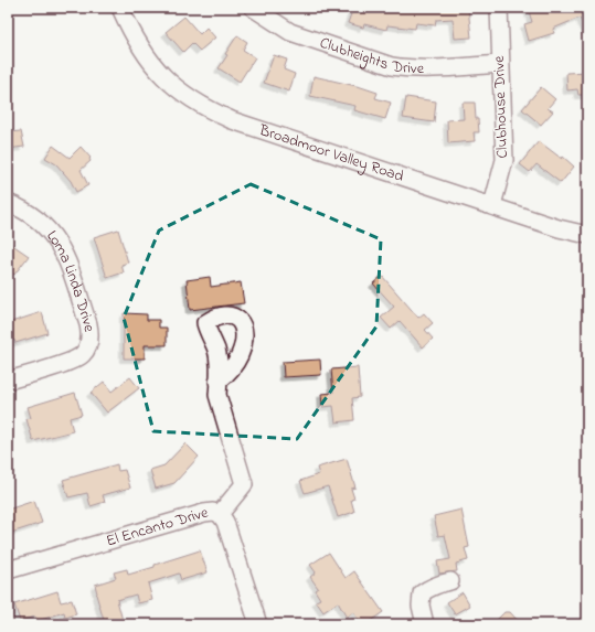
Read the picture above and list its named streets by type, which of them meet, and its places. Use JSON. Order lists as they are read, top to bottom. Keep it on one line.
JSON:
{"streets":{"street":["Clubheights Drive","Clubhouse Drive","Broadmoor Valley Road","Loma Linda Drive","El Encanto Drive"]},"crossings":[["Clubheights Drive","Clubhouse Drive"],["Clubhouse Drive","Broadmoor Valley Road"]]}
